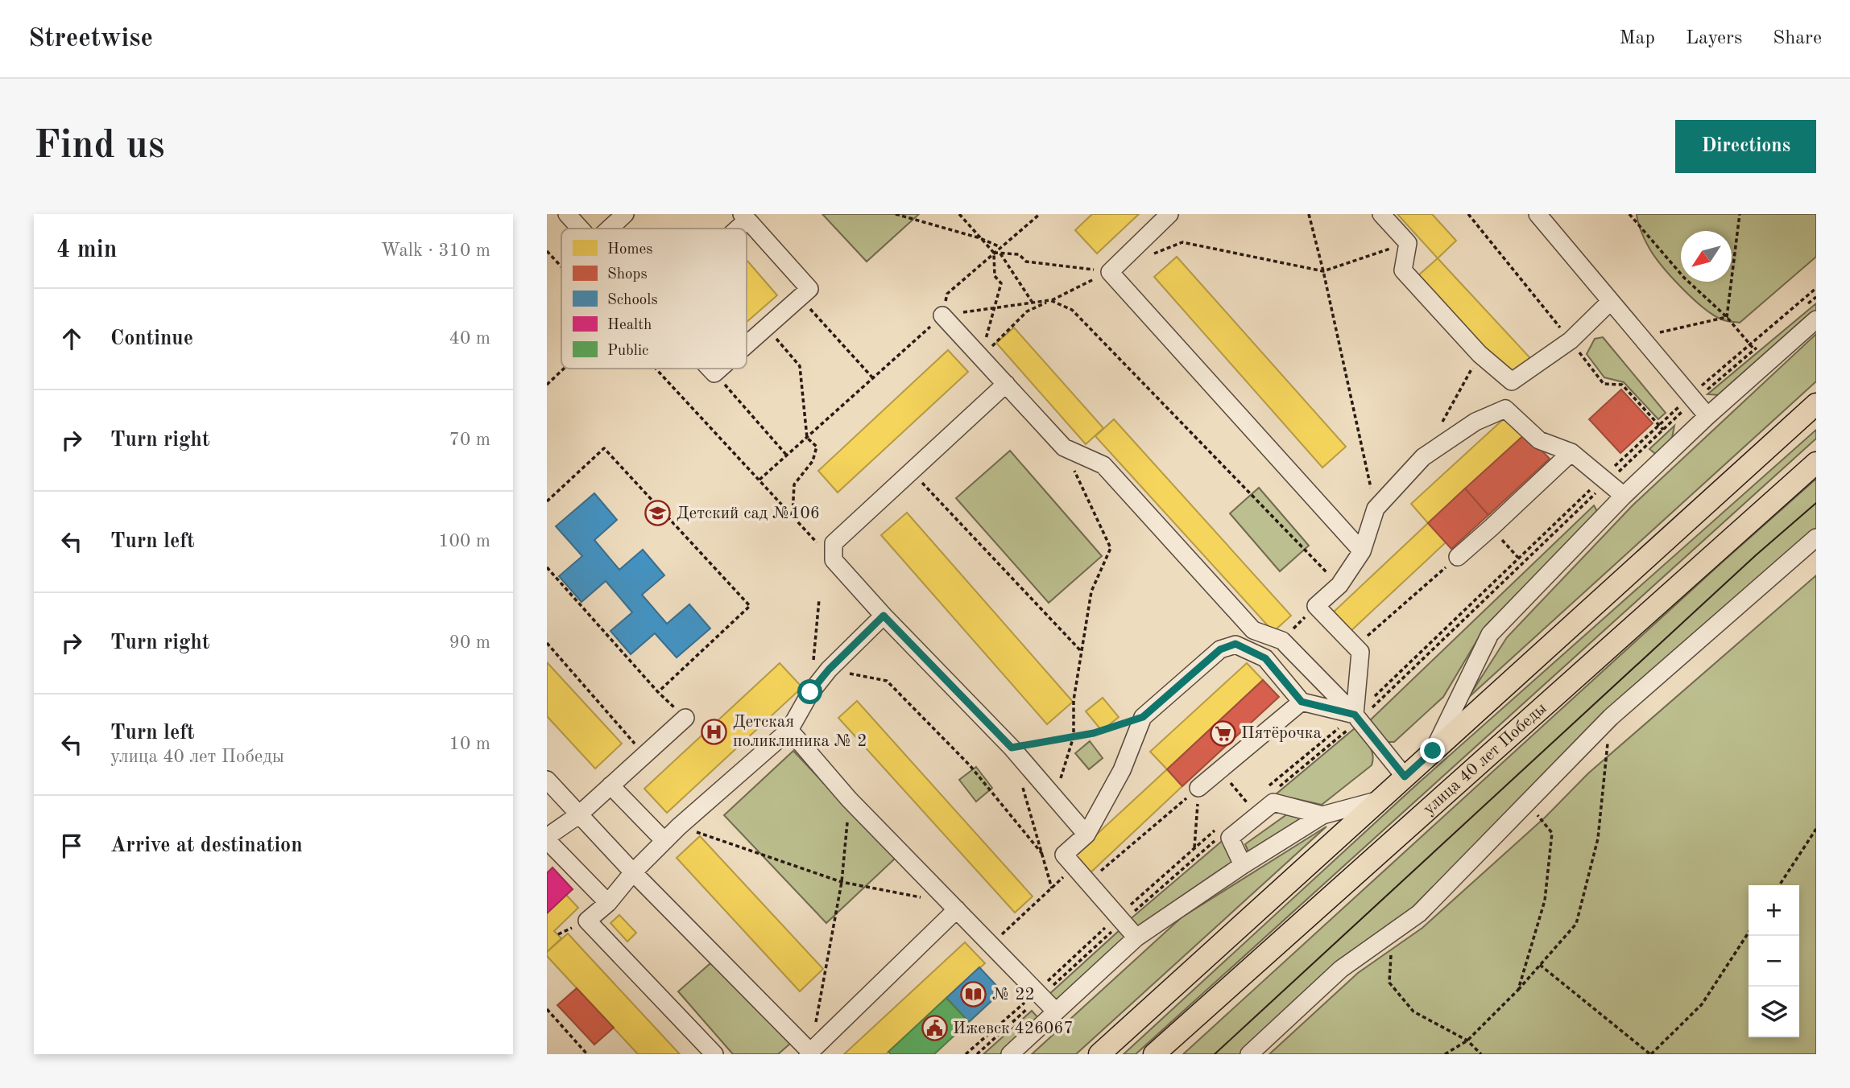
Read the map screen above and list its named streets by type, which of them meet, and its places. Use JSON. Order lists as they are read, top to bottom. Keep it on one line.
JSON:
{"streets":{"main road":["улица 40 лет Победы"]},"places":{"school or university":["Детский сад №106"],"hospital":["Детская поликлиника № 2"],"supermarket":["Пятёрочка"],"library":["№ 22"],"public building":["Ижевск 426067"]},"legend":["Homes","Shops","Schools","Health","Public"],"north":"bottom left","page":{"header":"Streetwise","nav":["Map","Layers","Share"],"buttons":"Directions","title":"Find us","heading":["4 min","Walk · 310 m"],"list":[["Continue","40 m"],["Turn right","70 m"],["Turn left","100 m"],["Turn right","90 m"],["Turn left","улица 40 лет Победы","10 m"],"Arrive at destination"],"map_buttons":["+","−"]}}
